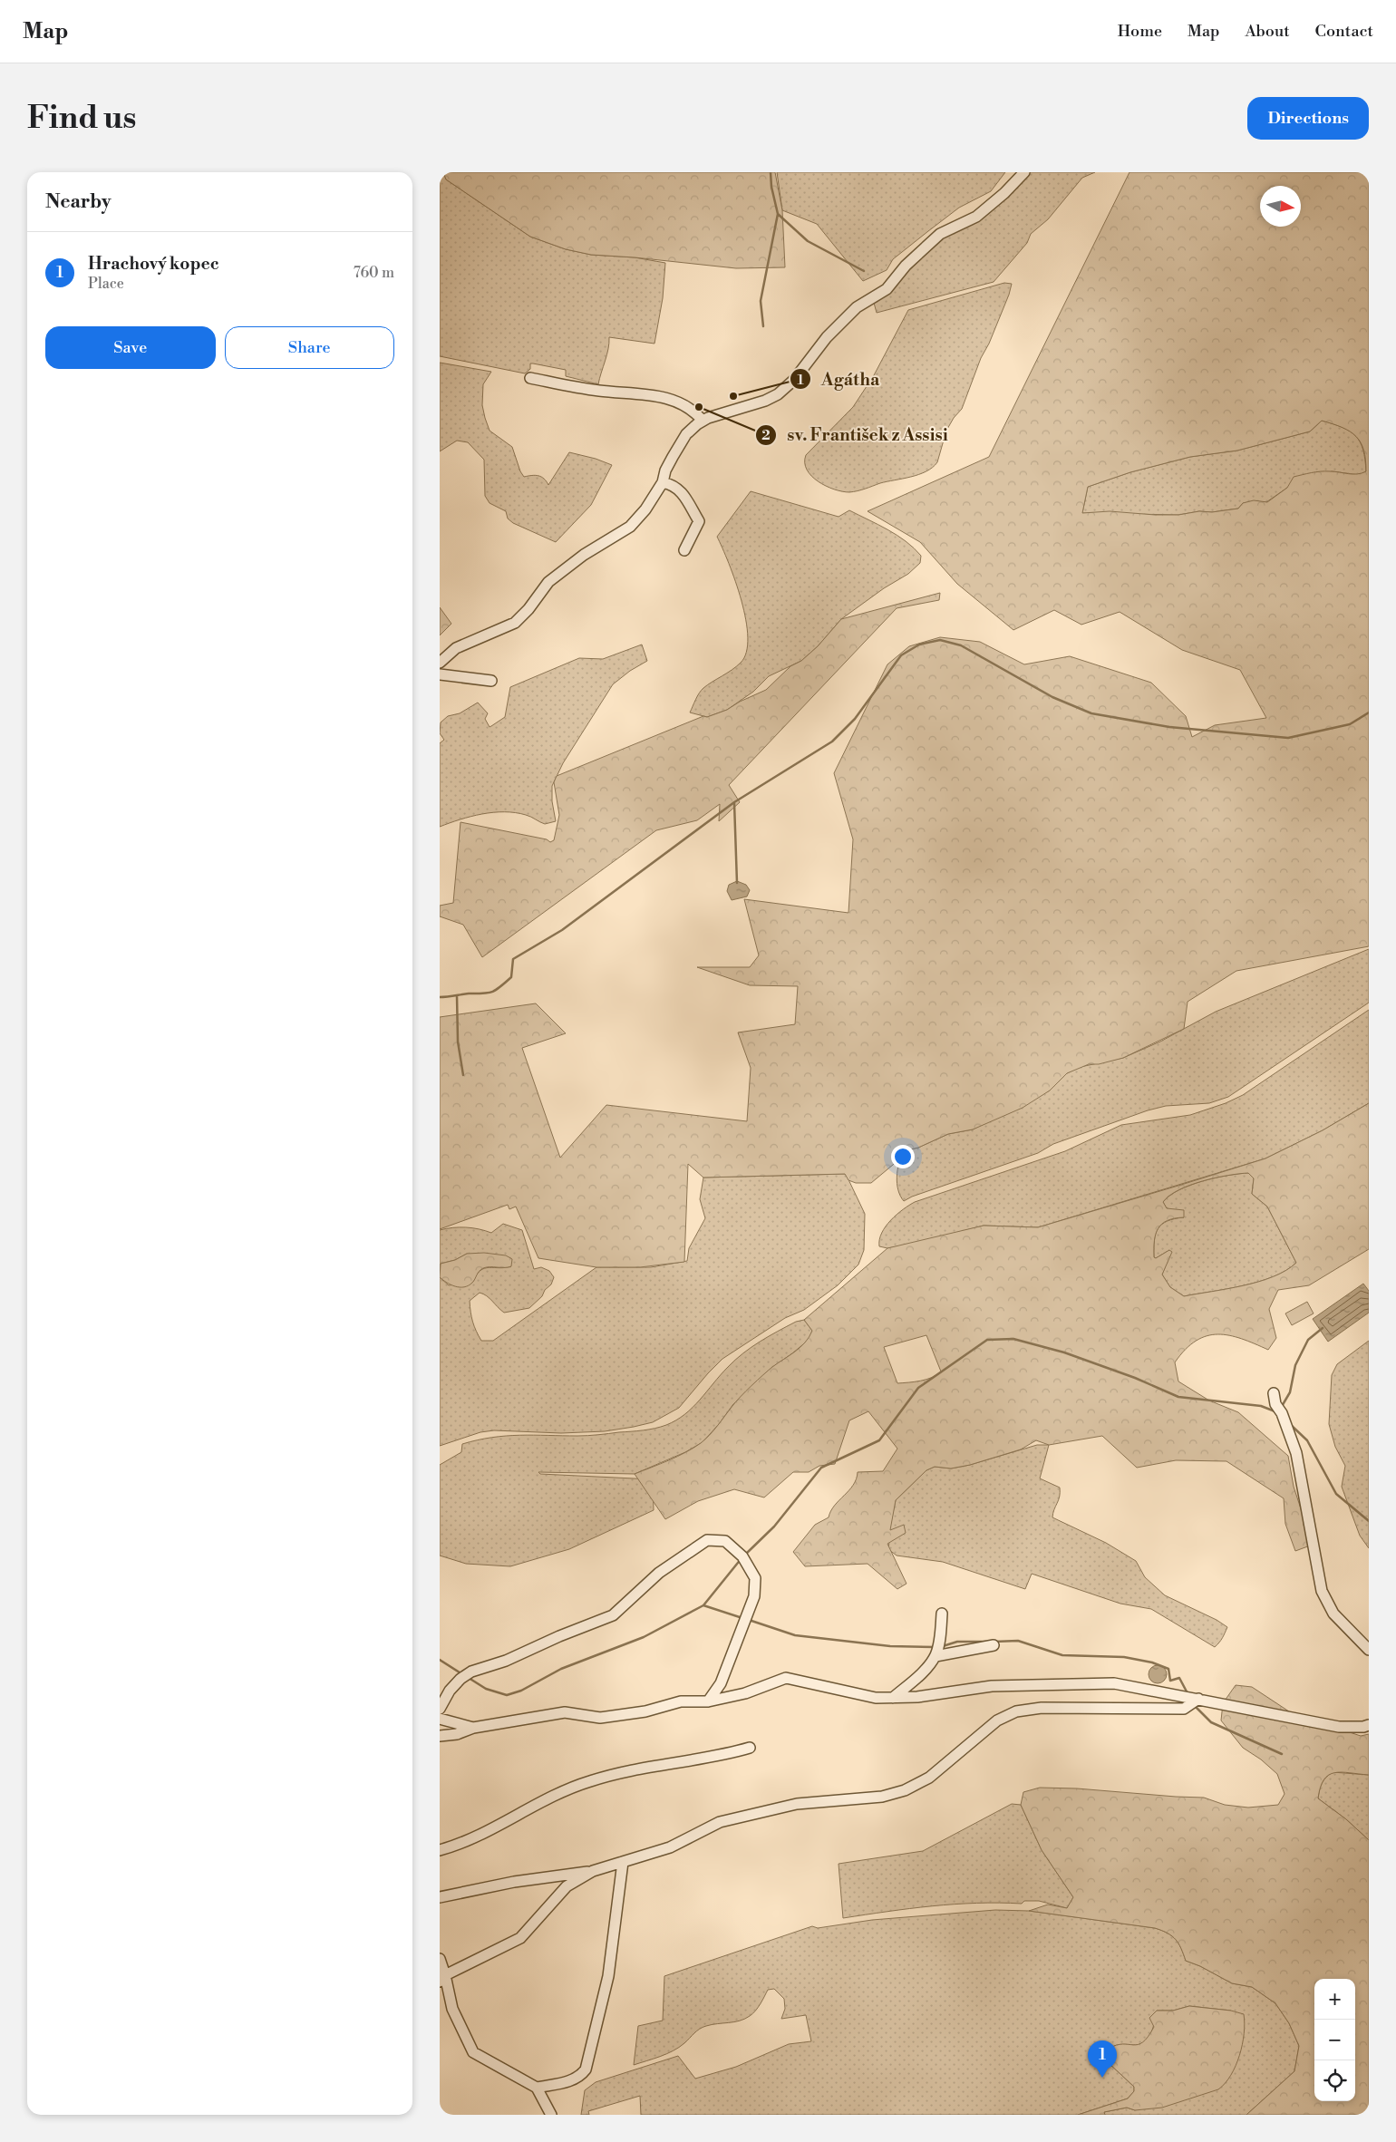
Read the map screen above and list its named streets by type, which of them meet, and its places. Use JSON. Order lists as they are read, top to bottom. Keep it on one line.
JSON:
{"places":["Agátha","sv. František z Assisi"],"north":"right","page":{"header":"Map","nav":["Home","Map","About","Contact"],"buttons":["Directions",["Save","Share"]],"title":"Find us","heading":"Nearby","list":[{"mark":"1","name":"Hrachový kopec","note":"Place","value":"760 m"}],"map_buttons":["+","−"],"pins":"1"}}
